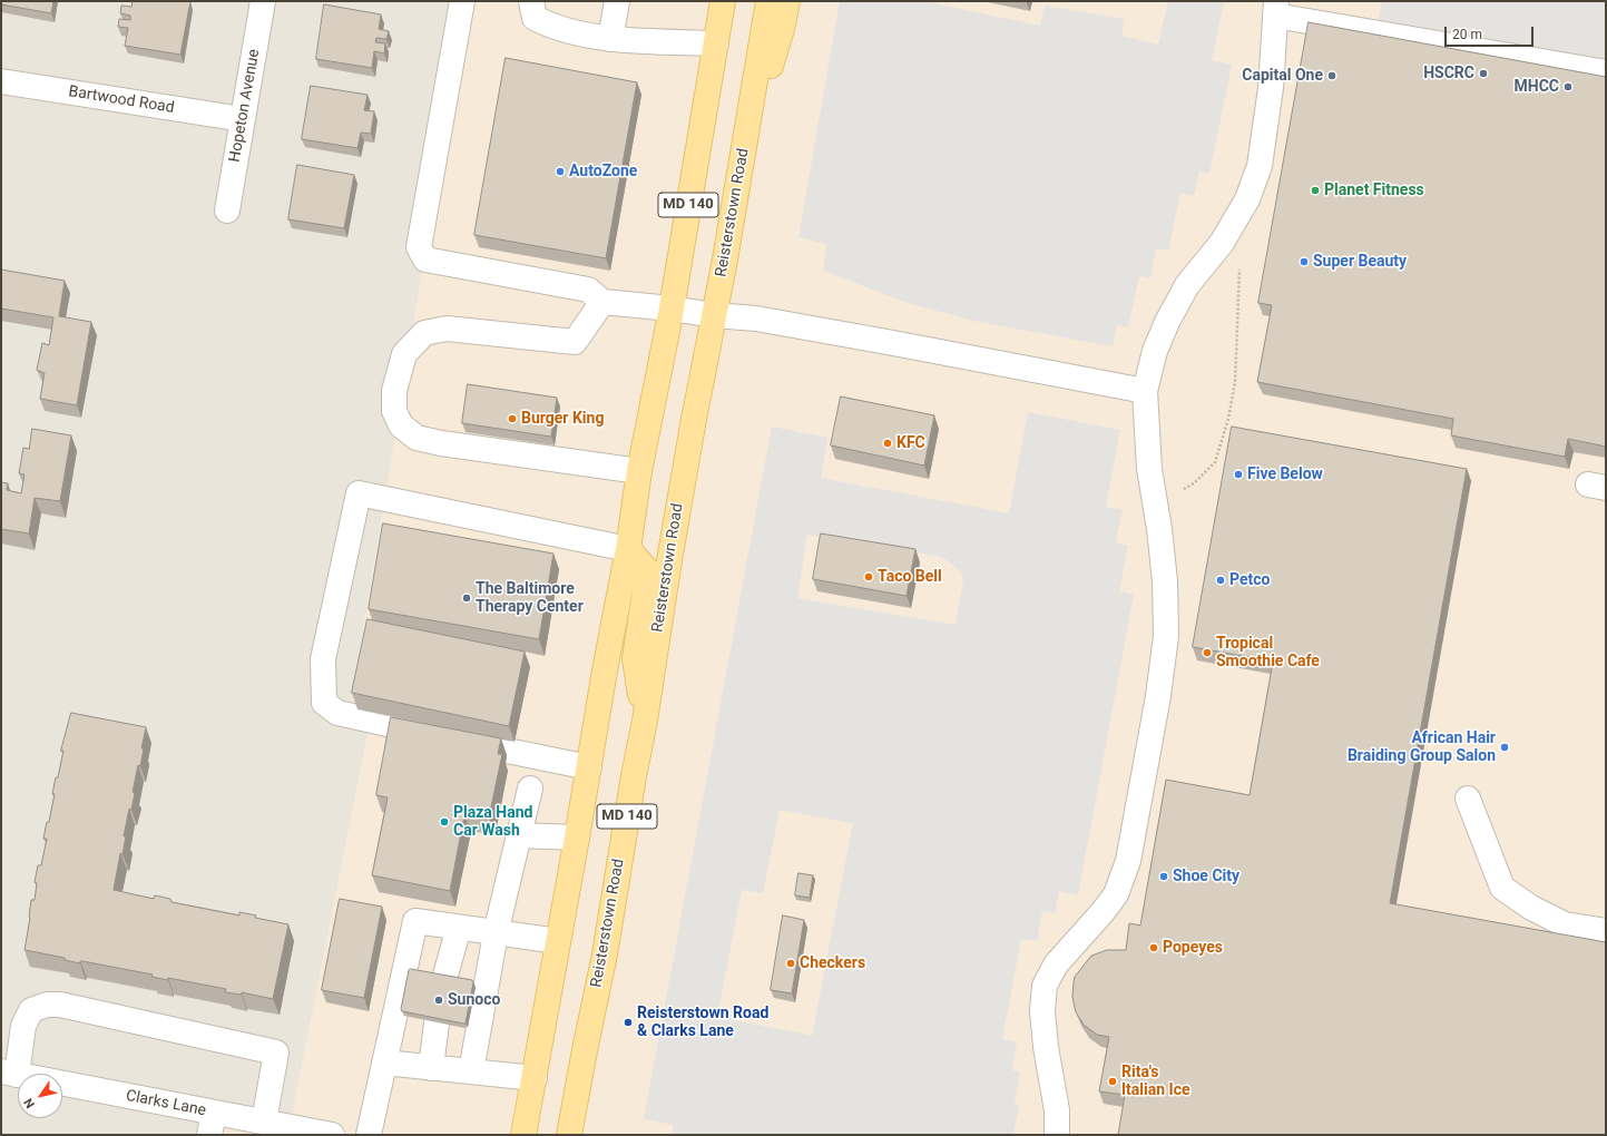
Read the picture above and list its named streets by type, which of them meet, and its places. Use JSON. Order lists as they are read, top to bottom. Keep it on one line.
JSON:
{"streets":{"main road":["MD 140","Reisterstown Road"],"street":["Bartwood Road","Hopeton Avenue","Clarks Lane"]},"crossings":[["Bartwood Road","Hopeton Avenue"]],"places":["HSCRC","Capital One","MHCC","AutoZone","Planet Fitness","Super Beauty","Burger King","KFC","Five Below","Taco Bell","Petco","The Baltimore Therapy Center","Tropical Smoothie Cafe","African Hair Braiding Group Salon","Plaza Hand Car Wash","Shoe City","Popeyes","Checkers","Sunoco","Reisterstown Road & Clarks Lane","Rita's Italian Ice"],"scale_bar":"20 m","north":"bottom left"}
